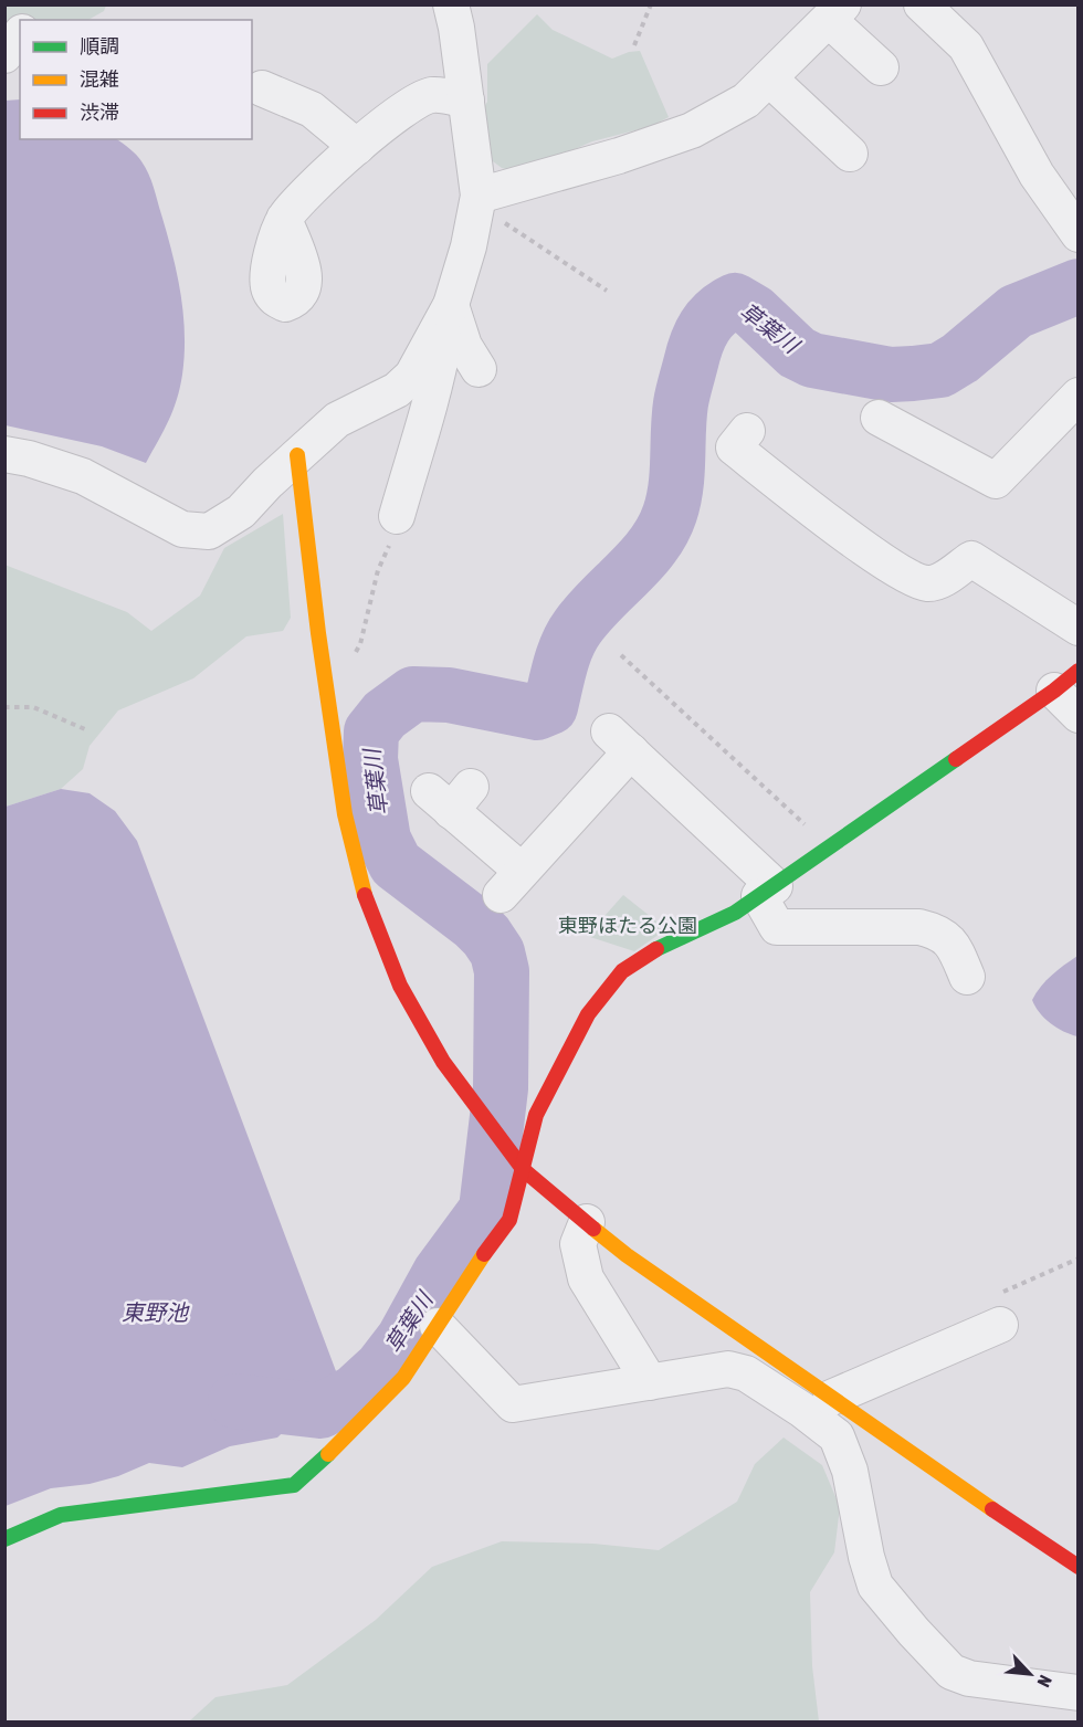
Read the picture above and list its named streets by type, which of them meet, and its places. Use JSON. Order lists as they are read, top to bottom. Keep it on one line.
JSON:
{"water":["草葉川","東野池"],"parks":["東野ほたる公園"],"legend":["順調","混雑","渋滞"],"north":"bottom right"}
